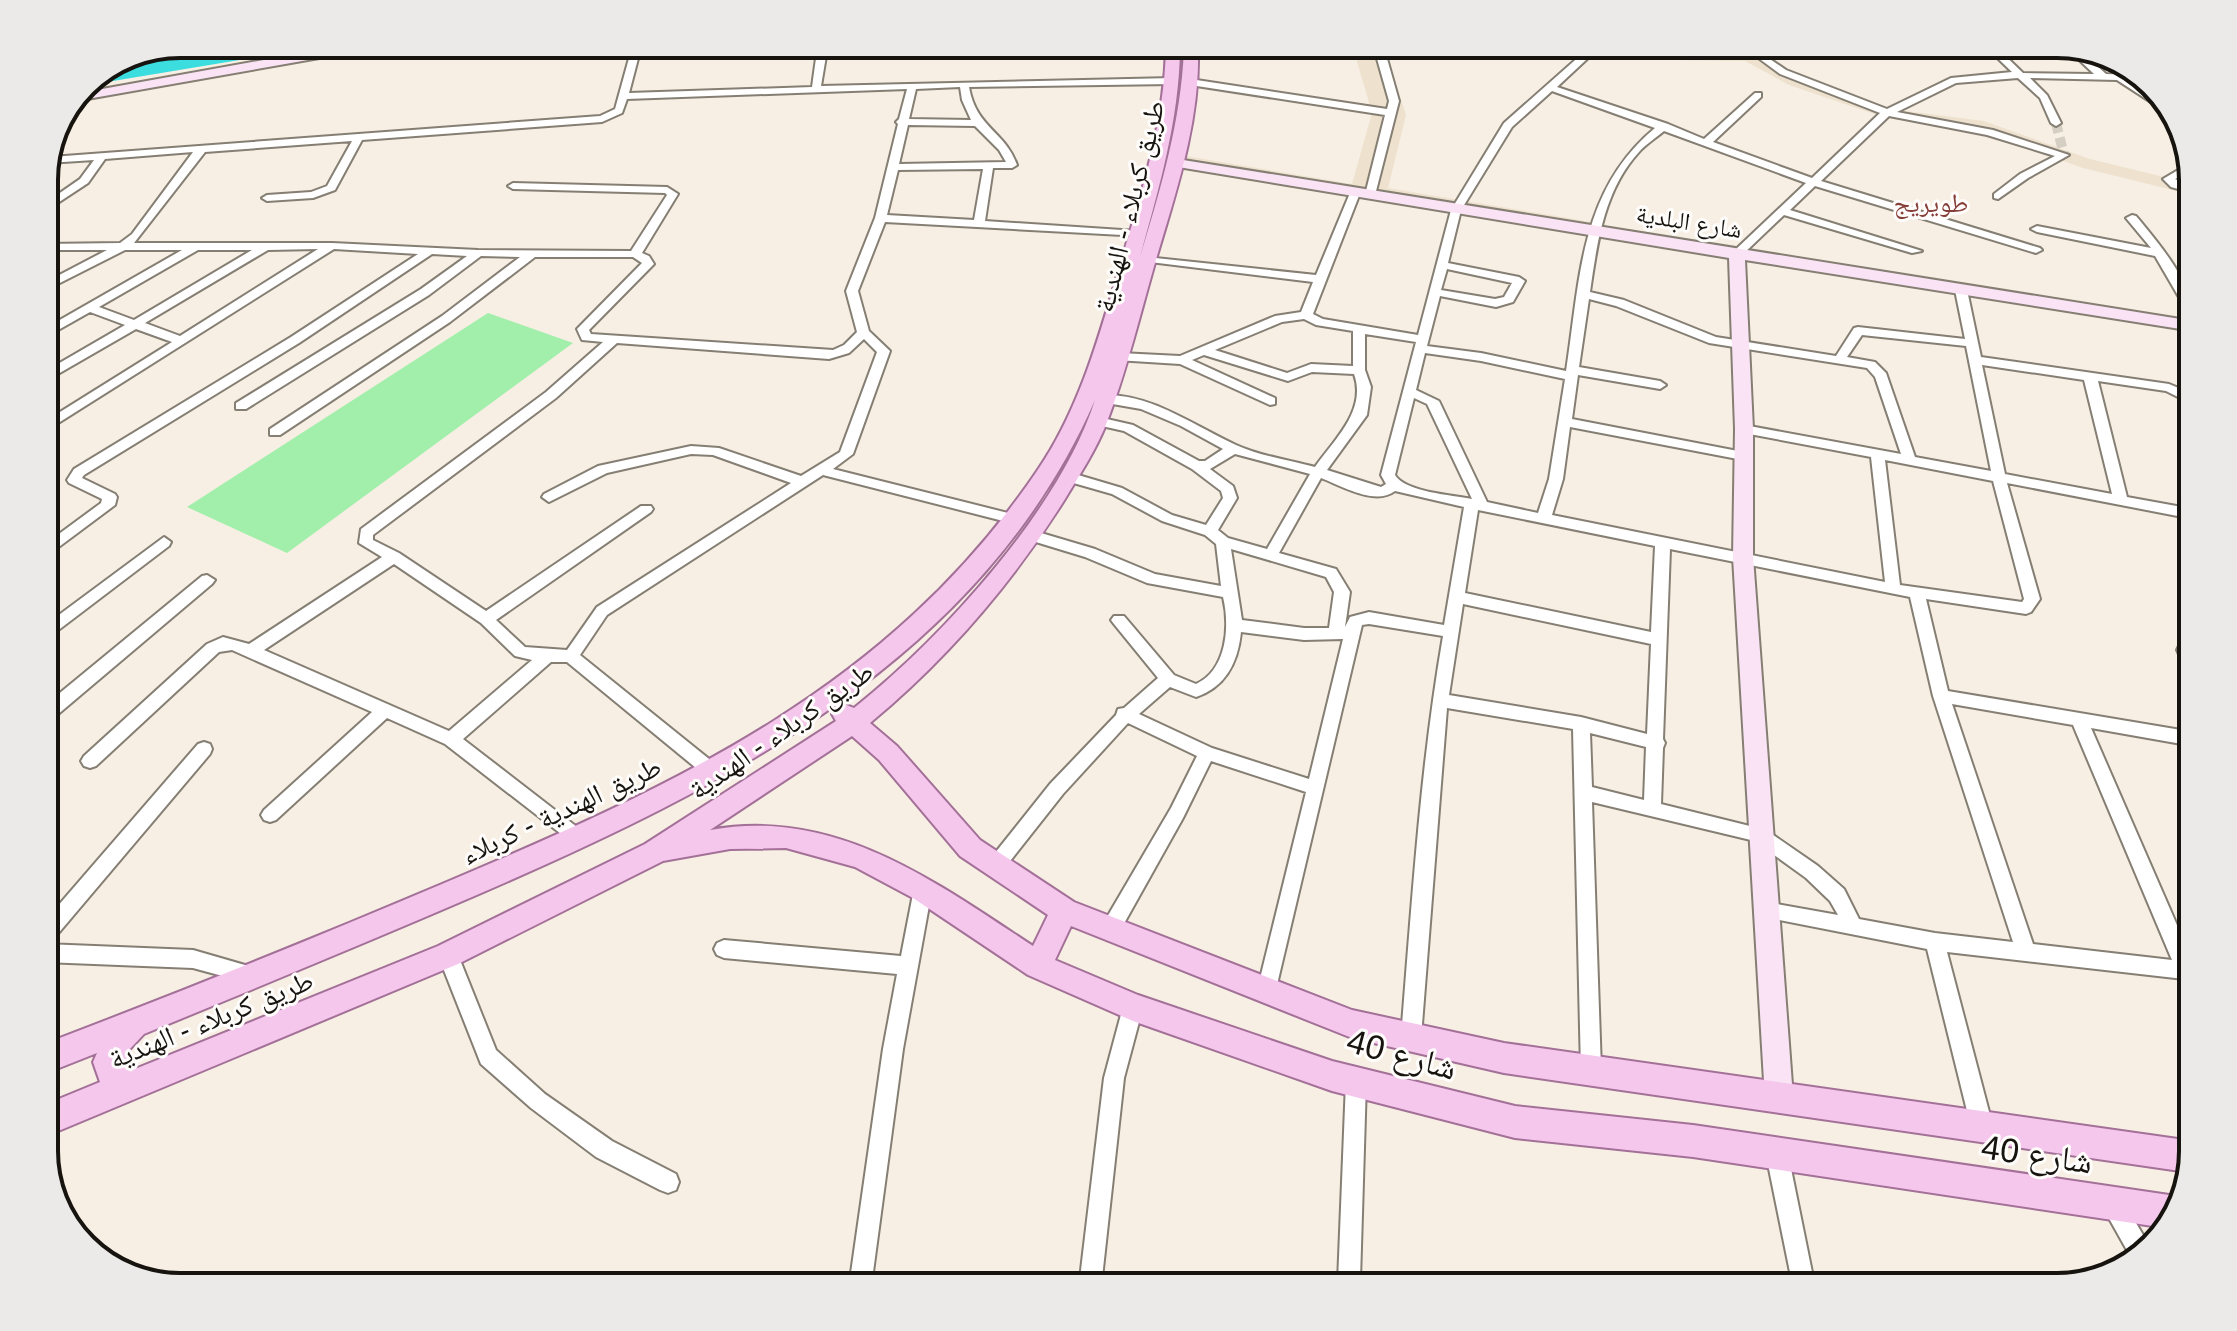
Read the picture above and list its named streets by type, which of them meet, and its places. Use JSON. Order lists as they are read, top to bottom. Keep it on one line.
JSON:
{"streets":{"main road":["طريق كربلاء - الهندية","طريق الهندية - كربلاء","شارع 40"],"street":["شارع البلدية"]},"crossings":[["طريق كربلاء - الهندية","شارع البلدية"],["طريق كربلاء - الهندية","طريق الهندية - كربلاء"],["طريق كربلاء - الهندية","شارع 40"],["طريق الهندية - كربلاء","شارع 40"]],"districts":["طويريج"]}
